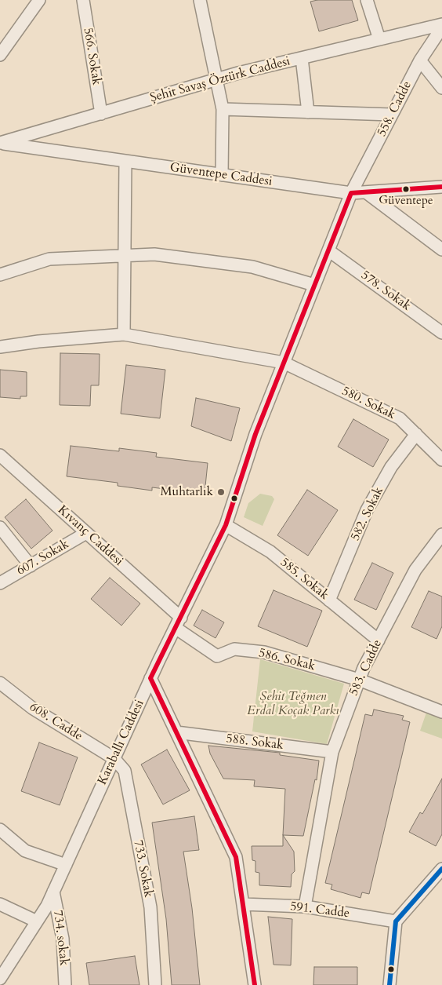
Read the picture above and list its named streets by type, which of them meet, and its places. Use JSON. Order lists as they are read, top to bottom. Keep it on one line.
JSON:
{"streets":{"street":["566. Sokak","Şehit Savaş Öztürk Caddesi","558. Cadde","Güventepe Caddesi","578. Sokak","580. Sokak","582. Sokak","Kıvanç Caddesi","607. Sokak","585. Sokak","586. Sokak","583. Cadde","608. Cadde","Karaballı Caddesi","588. Sokak","733. Sokak","591. Cadde","734. sokak"]},"crossings":[["566. Sokak","Şehit Savaş Öztürk Caddesi"],["Şehit Savaş Öztürk Caddesi","Güventepe Caddesi"],["558. Cadde","Güventepe Caddesi"],["558. Cadde","Karaballı Caddesi"],["Güventepe Caddesi","Karaballı Caddesi"],["578. Sokak","Karaballı Caddesi"],["580. Sokak","582. Sokak"],["580. Sokak","Karaballı Caddesi"],["582. Sokak","585. Sokak"],["Kıvanç Caddesi","607. Sokak"],["Kıvanç Caddesi","586. Sokak"],["Kıvanç Caddesi","Karaballı Caddesi"],["585. Sokak","583. Cadde"],["585. Sokak","Karaballı Caddesi"],["586. Sokak","583. Cadde"],["586. Sokak","Karaballı Caddesi"],["583. Cadde","588. Sokak"],["583. Cadde","591. Cadde"],["608. Cadde","Karaballı Caddesi"],["608. Cadde","733. Sokak"],["Karaballı Caddesi","733. Sokak"],["Karaballı Caddesi","734. sokak"]],"parks":["Şehit Teğmen Erdal Koçak Parkı"],"places":["Güventepe","Muhtarlık"]}
